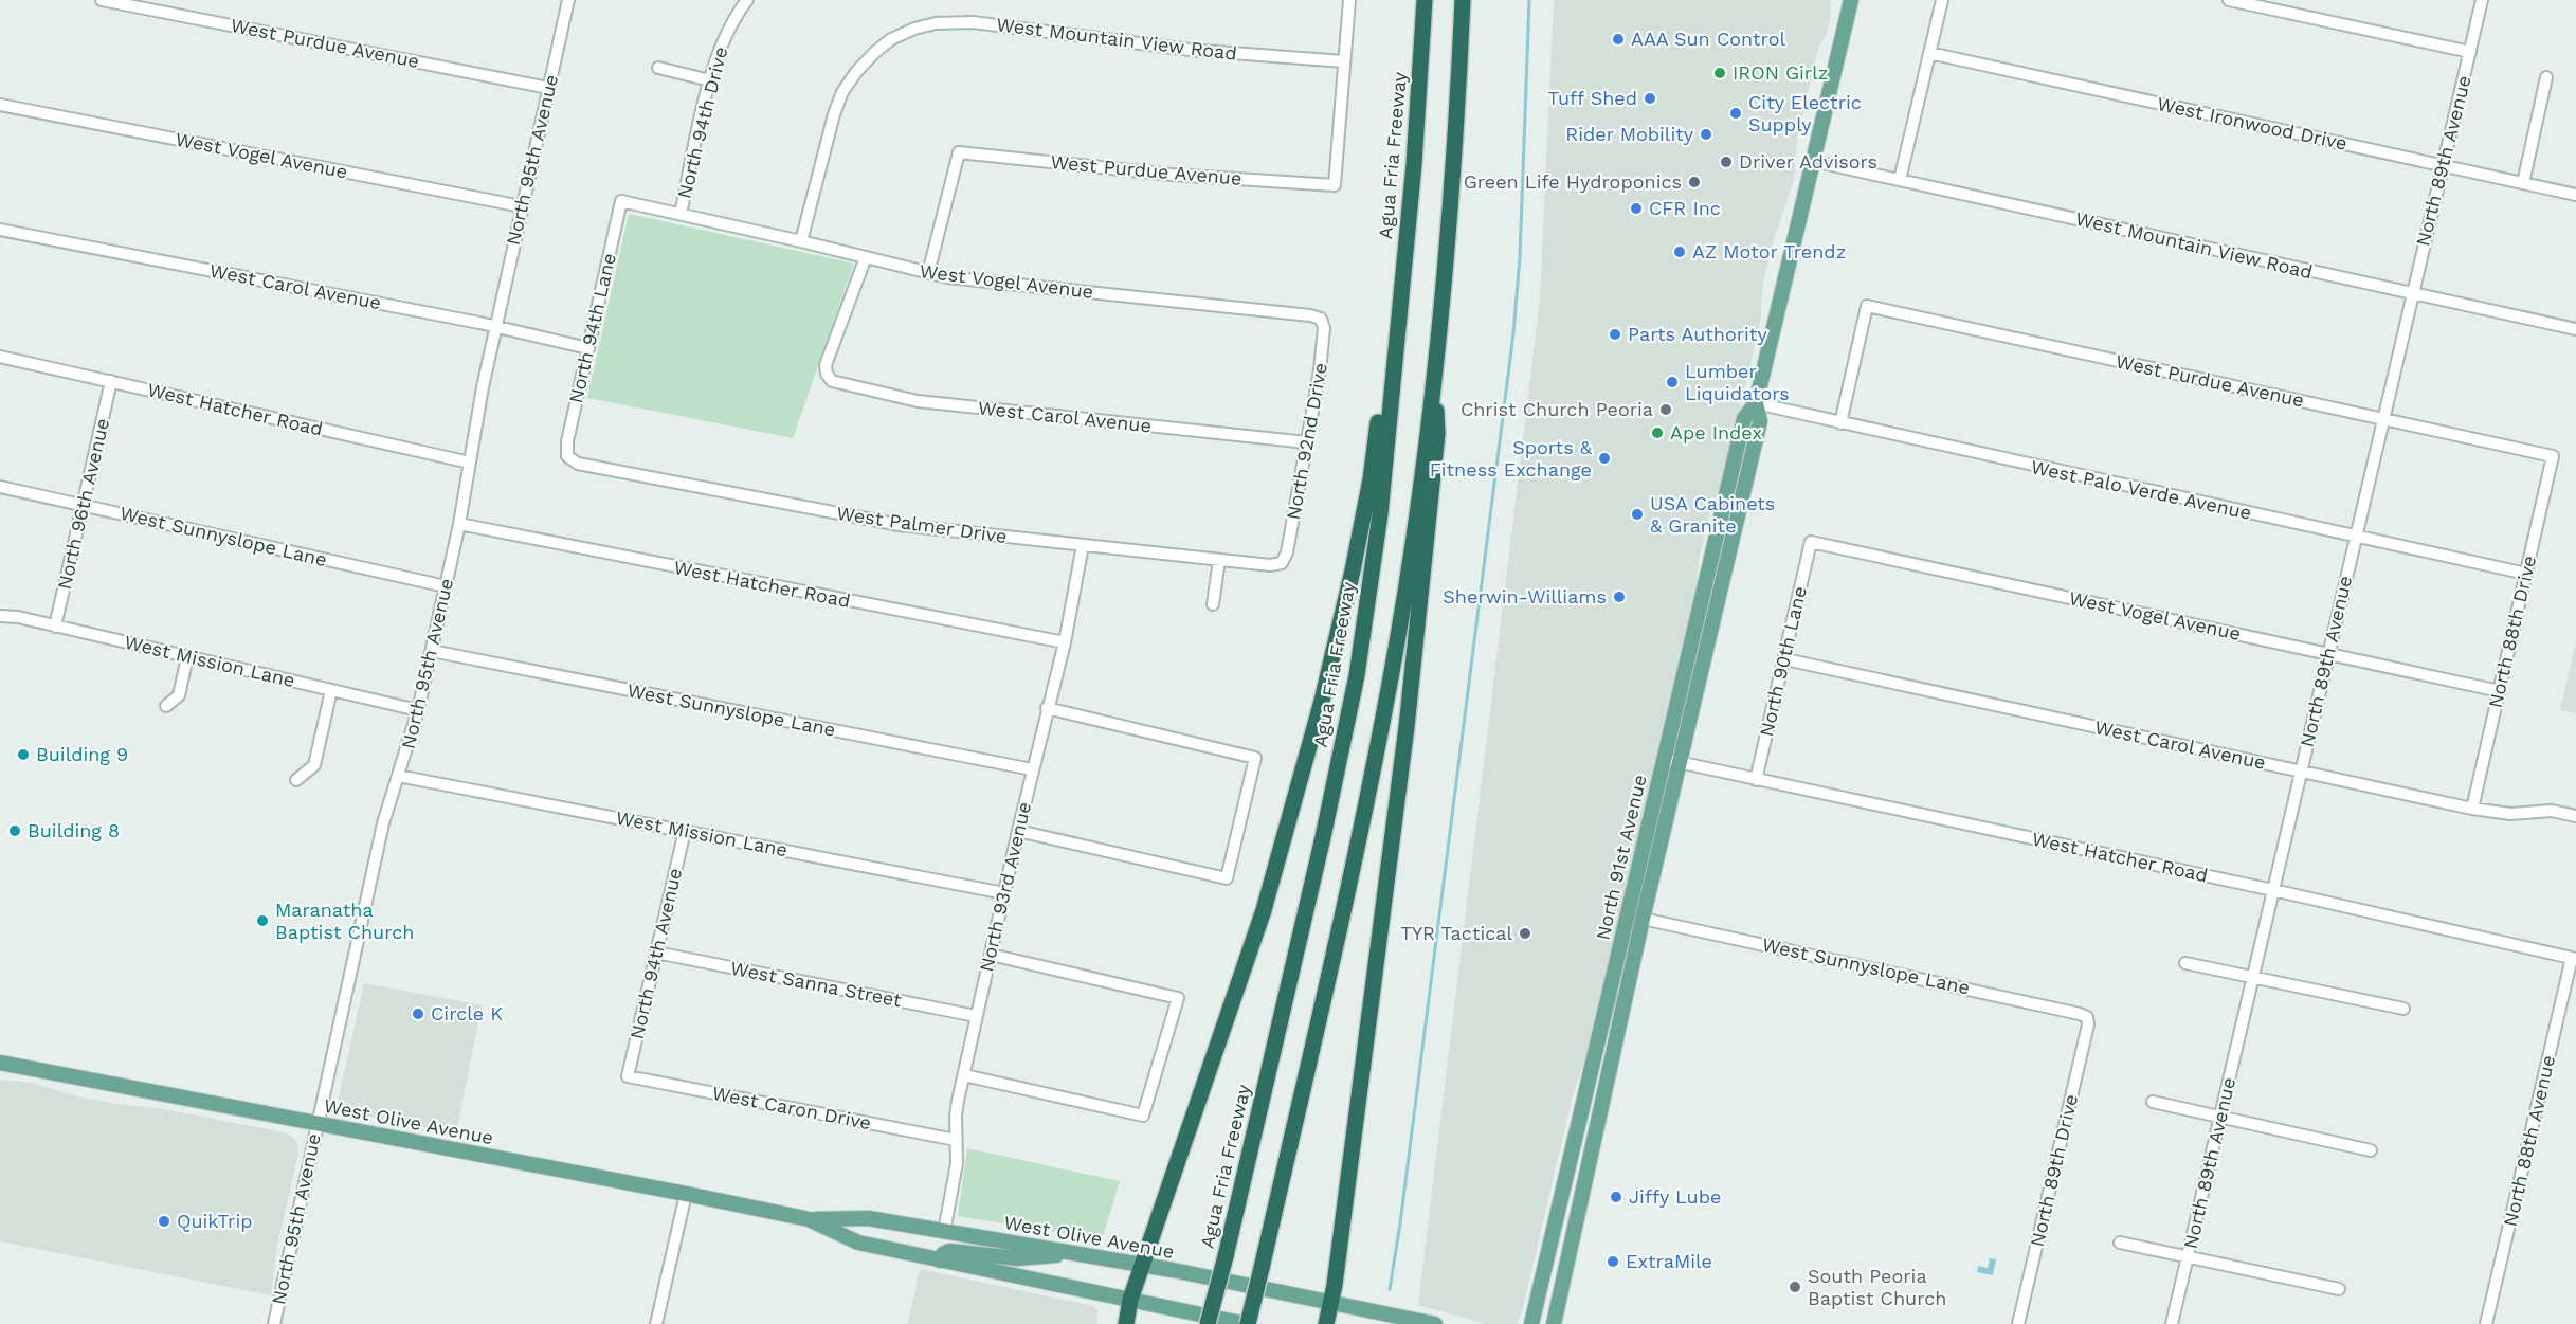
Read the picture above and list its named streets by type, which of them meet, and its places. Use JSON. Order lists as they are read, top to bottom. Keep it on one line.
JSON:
{"streets":{"highway":["Agua Fria Freeway"],"main road":["North 91st Avenue","West Olive Avenue"],"street":["West Mountain View Road","West Purdue Avenue","North 94th Drive","West Ironwood Drive","West Vogel Avenue","North 95th Avenue","North 89th Avenue","West Carol Avenue","North 94th Lane","West Hatcher Road","North 92nd Drive","West Palo Verde Avenue","North 96th Avenue","West Palmer Drive","West Sunnyslope Lane","North 88th Drive","West Mission Lane","North 90th Lane","North 93rd Avenue","North 94th Avenue","West Sanna Street","West Caron Drive","North 88th Avenue","North 89th Drive"]},"crossings":[["West Mountain View Road","West Purdue Avenue"],["West Mountain View Road","West Vogel Avenue"],["West Mountain View Road","North 89th Avenue"],["West Mountain View Road","North 91st Avenue"],["West Purdue Avenue","West Vogel Avenue"],["West Purdue Avenue","North 95th Avenue"],["West Purdue Avenue","North 89th Avenue"],["West Purdue Avenue","West Palo Verde Avenue"],["West Purdue Avenue","North 88th Drive"],["North 94th Drive","West Vogel Avenue"],["West Ironwood Drive","North 89th Avenue"],["West Vogel Avenue","North 95th Avenue"],["West Vogel Avenue","North 89th Avenue"],["West Vogel Avenue","West Carol Avenue"],["West Vogel Avenue","North 94th Lane"],["West Vogel Avenue","North 92nd Drive"],["West Vogel Avenue","North 88th Drive"],["West Vogel Avenue","North 90th Lane"],["North 95th Avenue","West Carol Avenue"],["North 95th Avenue","West Hatcher Road"],["North 95th Avenue","West Sunnyslope Lane"],["North 95th Avenue","West Mission Lane"],["North 95th Avenue","West Olive Avenue"],["North 89th Avenue","West Carol Avenue"],["North 89th Avenue","West Hatcher Road"],["North 89th Avenue","West Palo Verde Avenue"],["West Carol Avenue","North 94th Lane"],["West Carol Avenue","North 92nd Drive"],["West Carol Avenue","North 88th Drive"],["West Carol Avenue","North 90th Lane"],["North 94th Lane","West Palmer Drive"],["West Hatcher Road","North 96th Avenue"],["West Hatcher Road","North 90th Lane"],["West Hatcher Road","North 91st Avenue"],["West Hatcher Road","North 93rd Avenue"],["West Hatcher Road","North 88th Avenue"],["North 92nd Drive","West Palmer Drive"],["West Palo Verde Avenue","North 88th Drive"],["West Palo Verde Avenue","North 91st Avenue"],["North 96th Avenue","West Sunnyslope Lane"],["North 96th Avenue","West Mission Lane"],["West Palmer Drive","North 93rd Avenue"],["West Sunnyslope Lane","North 91st Avenue"],["West Sunnyslope Lane","North 93rd Avenue"],["West Sunnyslope Lane","North 89th Drive"],["West Mission Lane","North 93rd Avenue"],["West Mission Lane","North 94th Avenue"],["North 93rd Avenue","West Sanna Street"],["North 93rd Avenue","West Caron Drive"],["North 93rd Avenue","West Olive Avenue"],["North 94th Avenue","West Sanna Street"],["North 94th Avenue","West Caron Drive"]],"places":["AAA Sun Control","IRON Girlz","Tuff Shed","City Electric Supply","Rider Mobility","Driver Advisors","Green Life Hydroponics","CFR Inc","AZ Motor Trendz","Parts Authority","Lumber Liquidators","Christ Church Peoria","Ape Index","Sports & Fitness Exchange","USA Cabinets & Granite","Sherwin-Williams","Building 9","Building 8","Maranatha Baptist Church","TYR Tactical","Circle K","Jiffy Lube","QuikTrip","ExtraMile","South Peoria Baptist Church"]}
